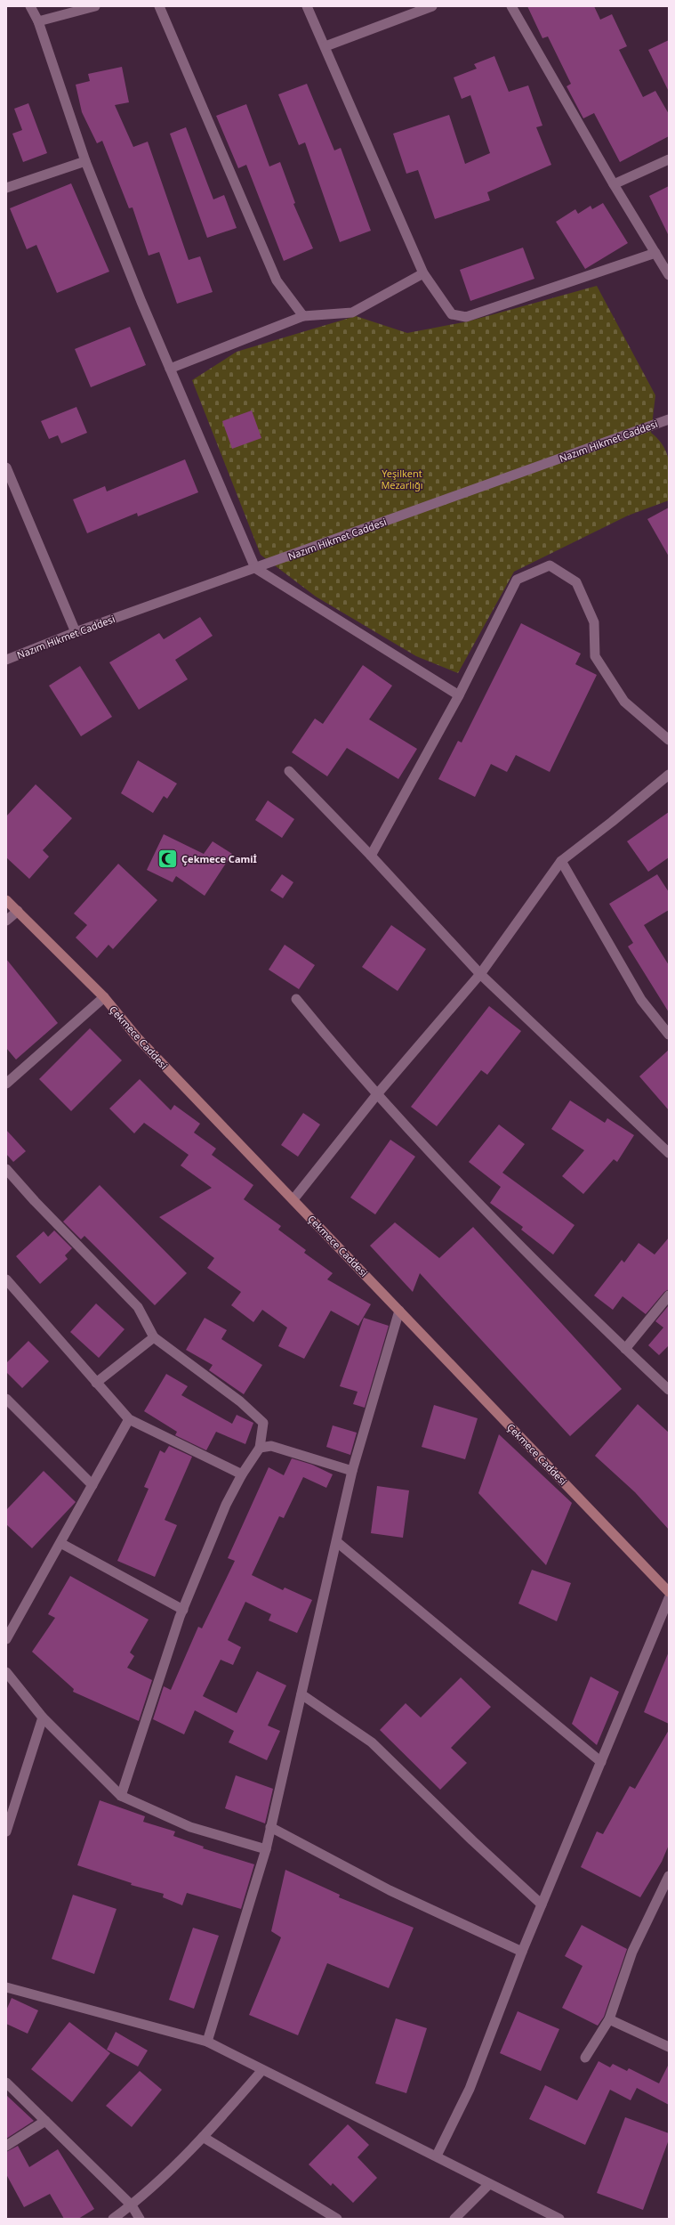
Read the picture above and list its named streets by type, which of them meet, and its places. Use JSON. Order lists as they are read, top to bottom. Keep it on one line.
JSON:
{"streets":{"main road":["Çekmece Caddesi"],"street":["Nazım Hikmet Caddesi"]},"parks":["Yeşilkent Mezarlığı"],"places":{"mosque":["Çekmece Camiİ"]}}
